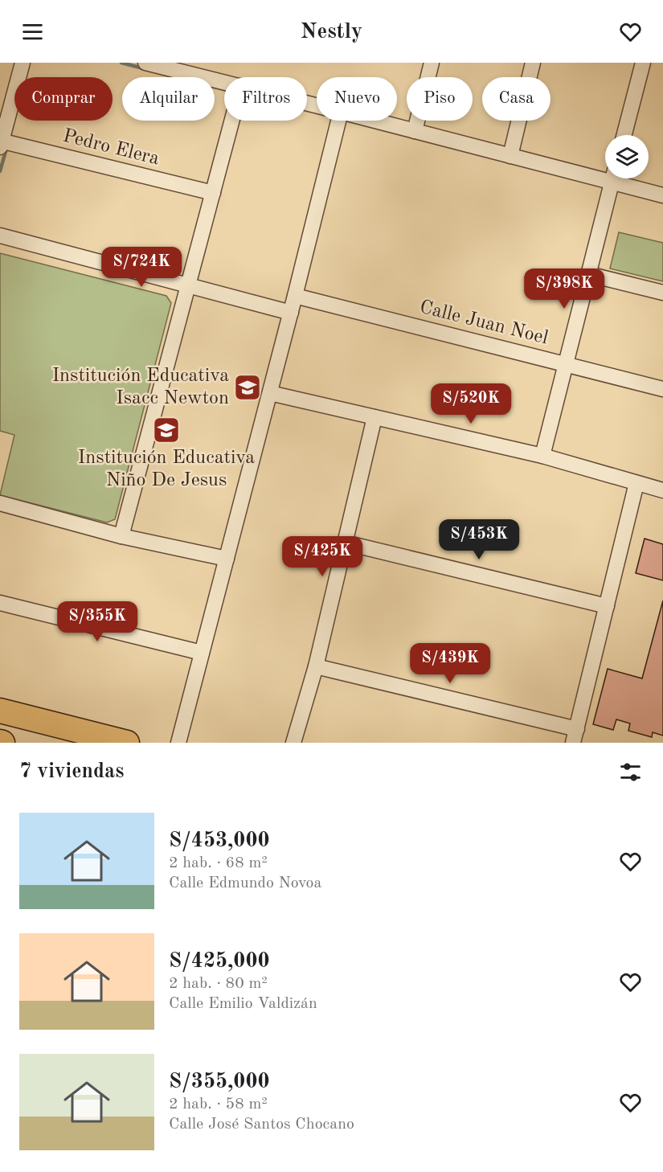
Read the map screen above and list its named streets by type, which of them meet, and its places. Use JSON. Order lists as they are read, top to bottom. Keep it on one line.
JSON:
{"streets":{"street":["Pedro Elera","Calle Juan Noel"]},"places":{"school or university":["Institución Educativa Isacc Newton","Institución Educativa Niño De Jesus"]},"page":{"header":"Nestly","chip":["Comprar","Alquilar","Filtros","Nuevo","Piso","Casa"],"price":["S/724K","S/398K","S/520K","S/453K","S/425K","S/355K","S/439K"],"heading":"7 viviendas","list":[{"name":"S/453,000","note":"2 hab. · 68 m² · Calle Edmundo Novoa"},{"name":"S/425,000","note":"2 hab. · 80 m² · Calle Emilio Valdizán"},{"name":"S/355,000","note":"2 hab. · 58 m² · Calle José Santos Chocano"}]}}
